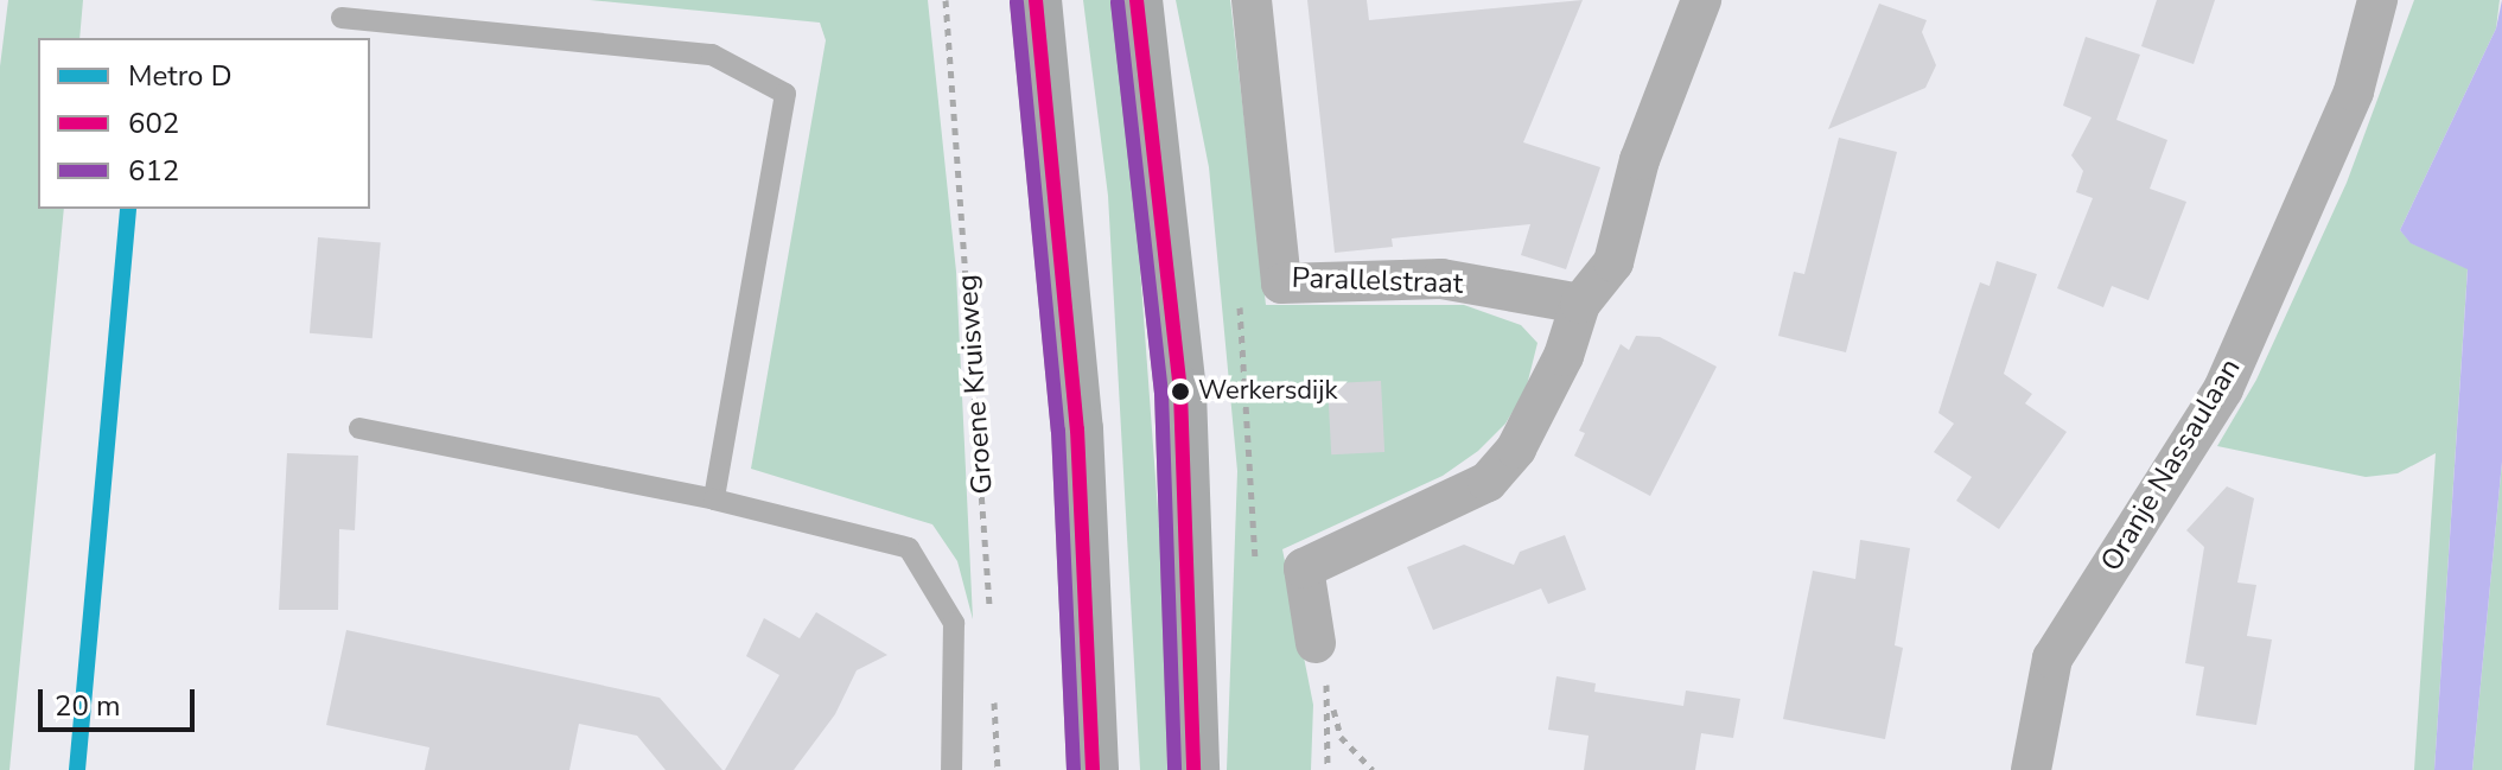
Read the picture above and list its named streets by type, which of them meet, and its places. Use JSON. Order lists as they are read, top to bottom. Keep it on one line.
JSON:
{"streets":{"street":["Parallelstraat","Oranje Nassaulaan"],"path":["Groene Kruisweg"]},"places":["Werkersdijk"],"lines":["transit line 602","transit line 612","metro line D"],"legend":["Metro D","602","612"],"scale_bar":"20 m"}
